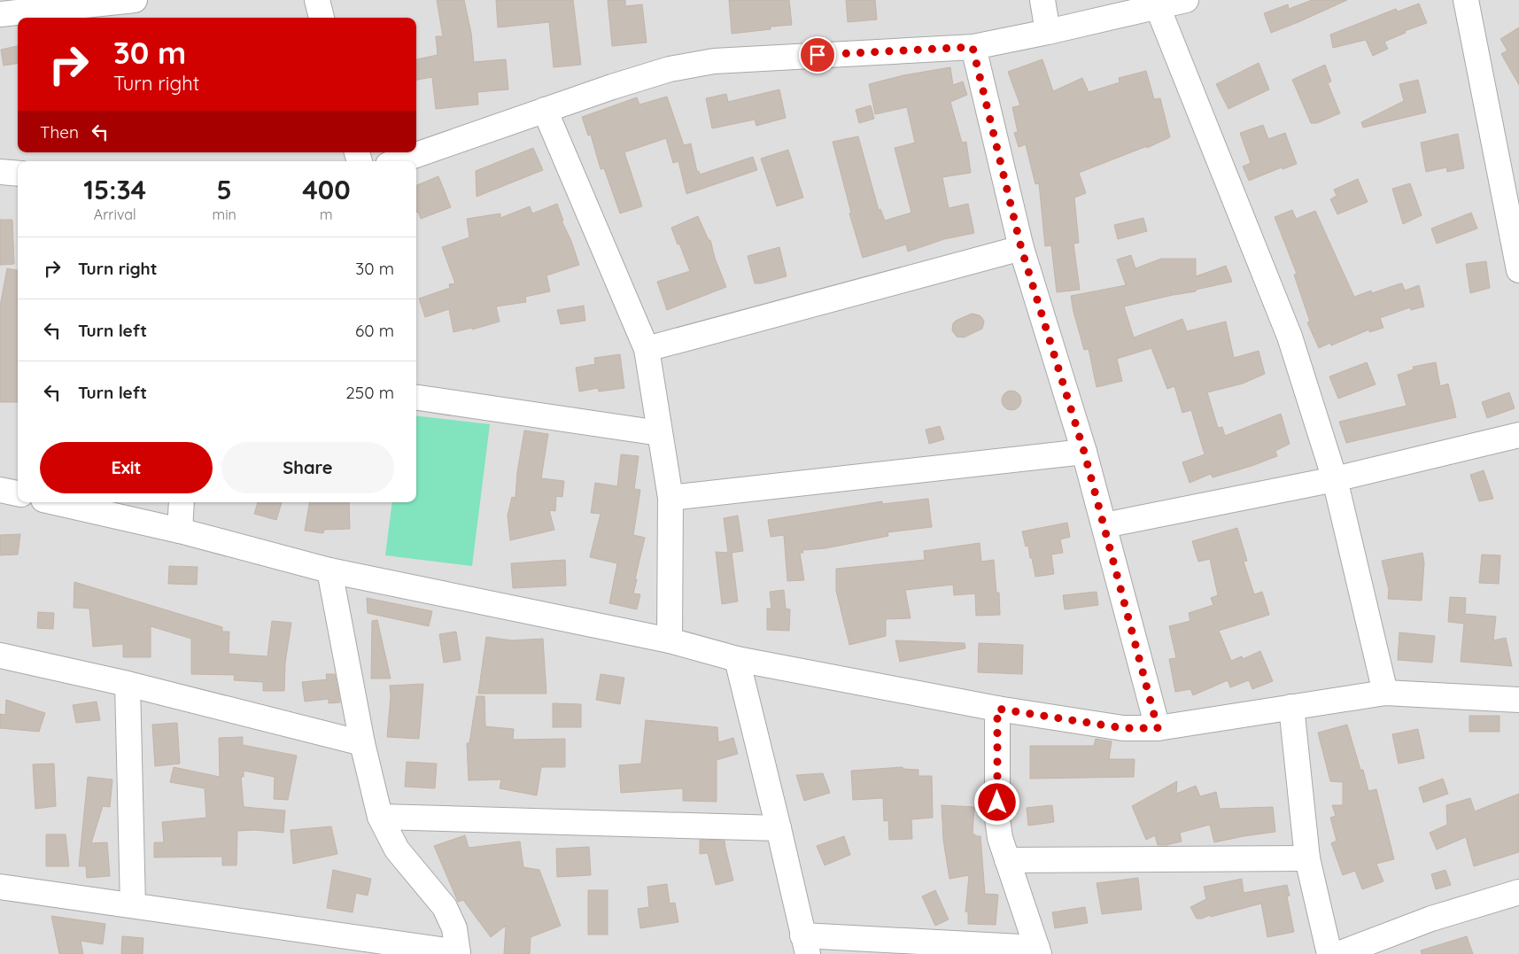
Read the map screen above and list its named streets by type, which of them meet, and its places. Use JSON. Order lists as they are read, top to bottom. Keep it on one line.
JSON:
{"page":{"turn":["30 m","Turn right"],"then":"Then","eta":["15:34","Arrival","5","min","400","m"],"list":[{"name":"Turn right","value":"30 m"},{"name":"Turn left","value":"60 m"},{"name":"Turn left","value":"250 m"}],"buttons":["Exit","Share"]}}
